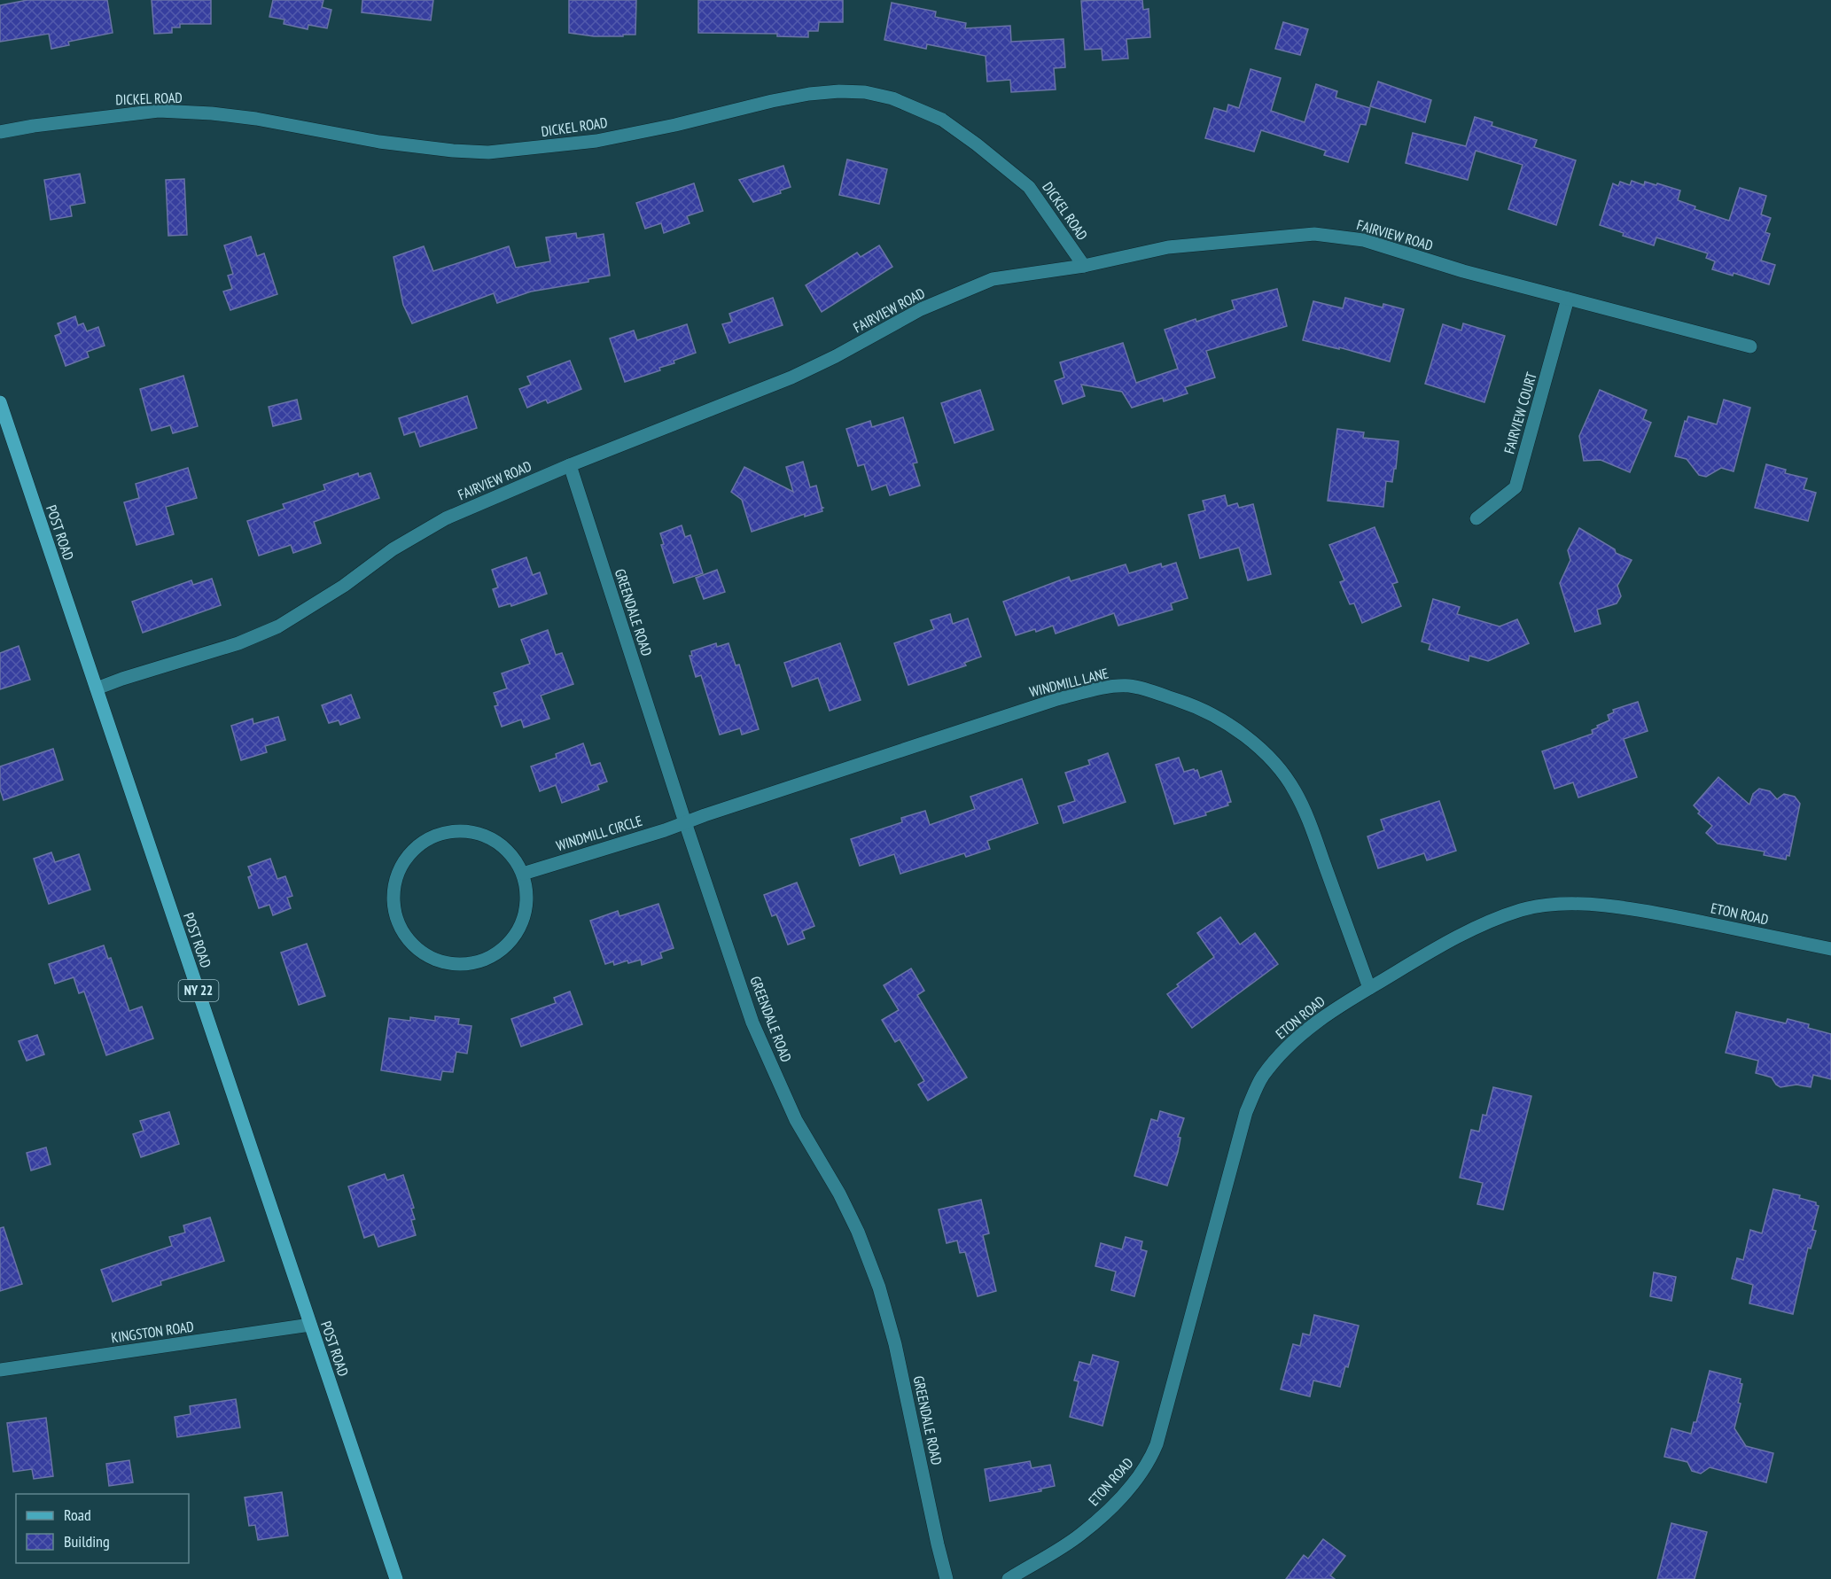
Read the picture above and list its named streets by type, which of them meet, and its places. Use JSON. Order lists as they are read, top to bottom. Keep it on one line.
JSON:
{"streets":{"main road":["POST ROAD","NY 22"],"street":["DICKEL ROAD","FAIRVIEW ROAD","FAIRVIEW COURT","GREENDALE ROAD","WINDMILL LANE","WINDMILL CIRCLE","ETON ROAD","KINGSTON ROAD"]},"crossings":[["DICKEL ROAD","FAIRVIEW ROAD"],["FAIRVIEW ROAD","FAIRVIEW COURT"],["FAIRVIEW ROAD","POST ROAD"],["FAIRVIEW ROAD","GREENDALE ROAD"],["POST ROAD","KINGSTON ROAD"],["GREENDALE ROAD","WINDMILL LANE"],["GREENDALE ROAD","WINDMILL CIRCLE"],["WINDMILL LANE","WINDMILL CIRCLE"],["WINDMILL LANE","ETON ROAD"]],"legend":["Road","Building"]}
